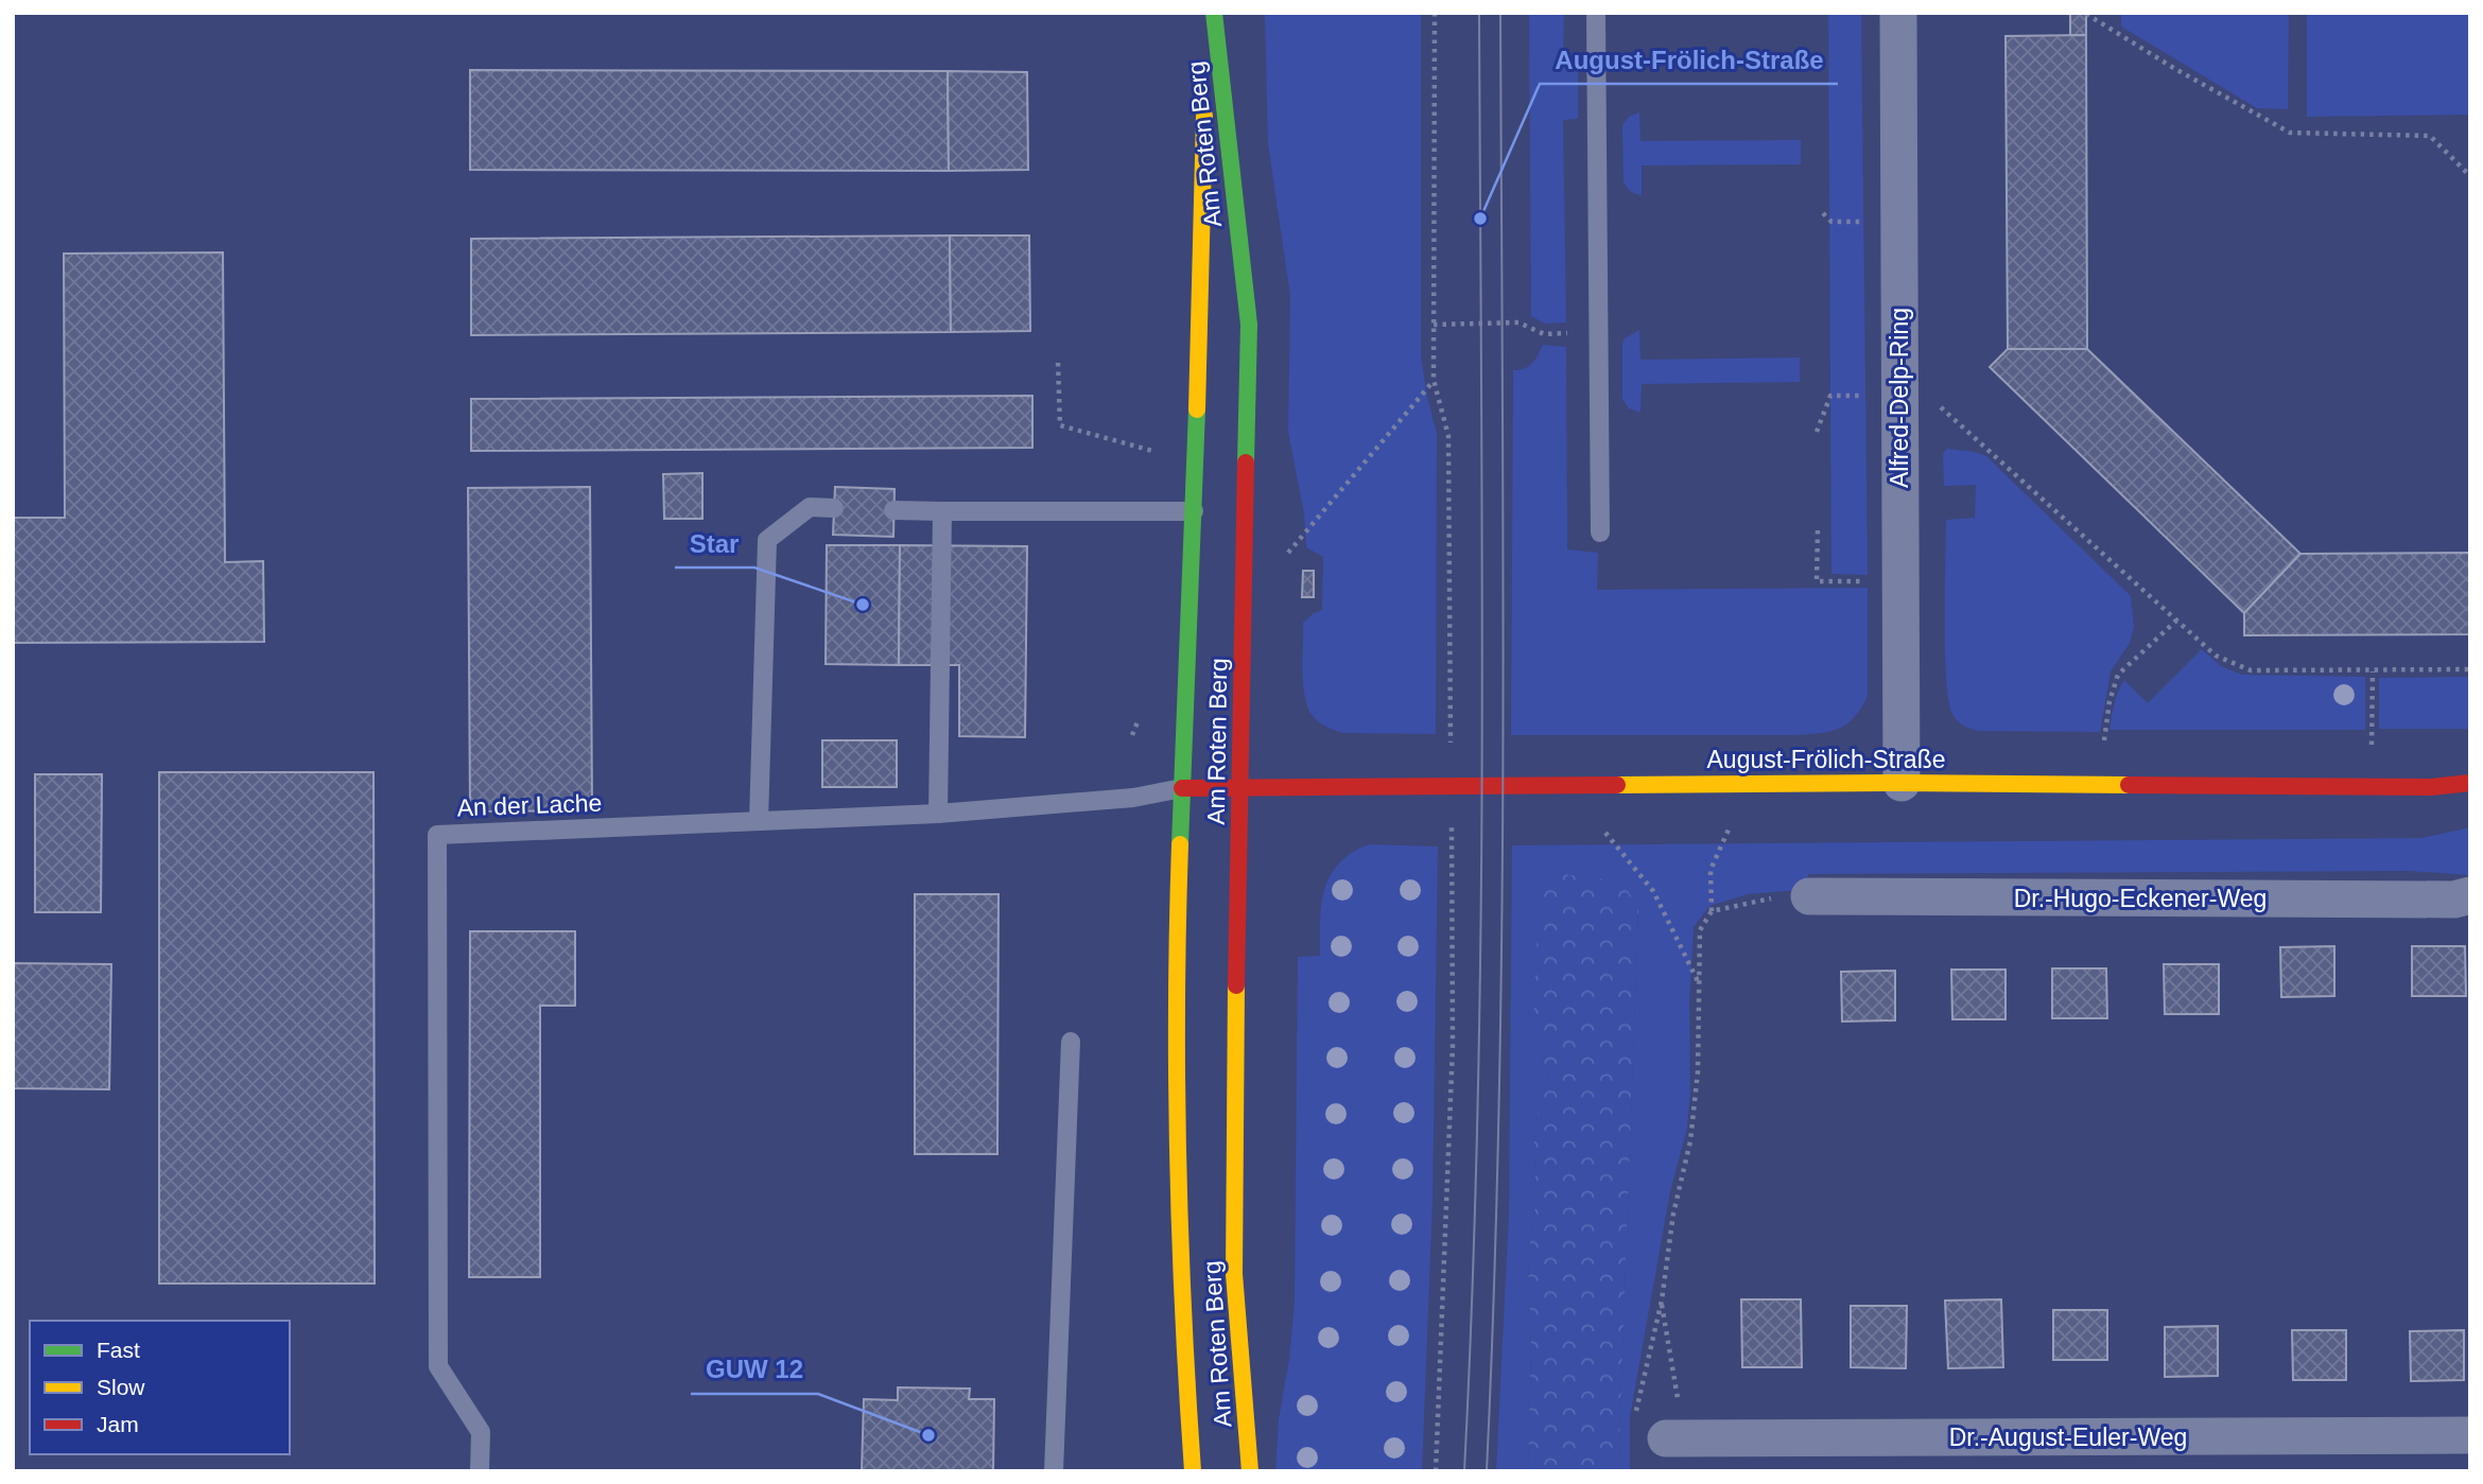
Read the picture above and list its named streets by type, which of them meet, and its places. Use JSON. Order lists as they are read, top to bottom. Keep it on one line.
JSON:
{"streets":{"main road":["Am Roten Berg","August-Frölich-Straße"],"street":["Alfred-Delp-Ring","Dr.-Hugo-Eckener-Weg","Dr.-August-Euler-Weg"],"lane":["An der Lache"]},"crossings":[["Am Roten Berg","August-Frölich-Straße"],["Am Roten Berg","An der Lache"],["Alfred-Delp-Ring","August-Frölich-Straße"],["August-Frölich-Straße","An der Lache"]],"places":["August-Frölich-Straße","Star","GUW 12"],"legend":["Fast","Slow","Jam"]}
